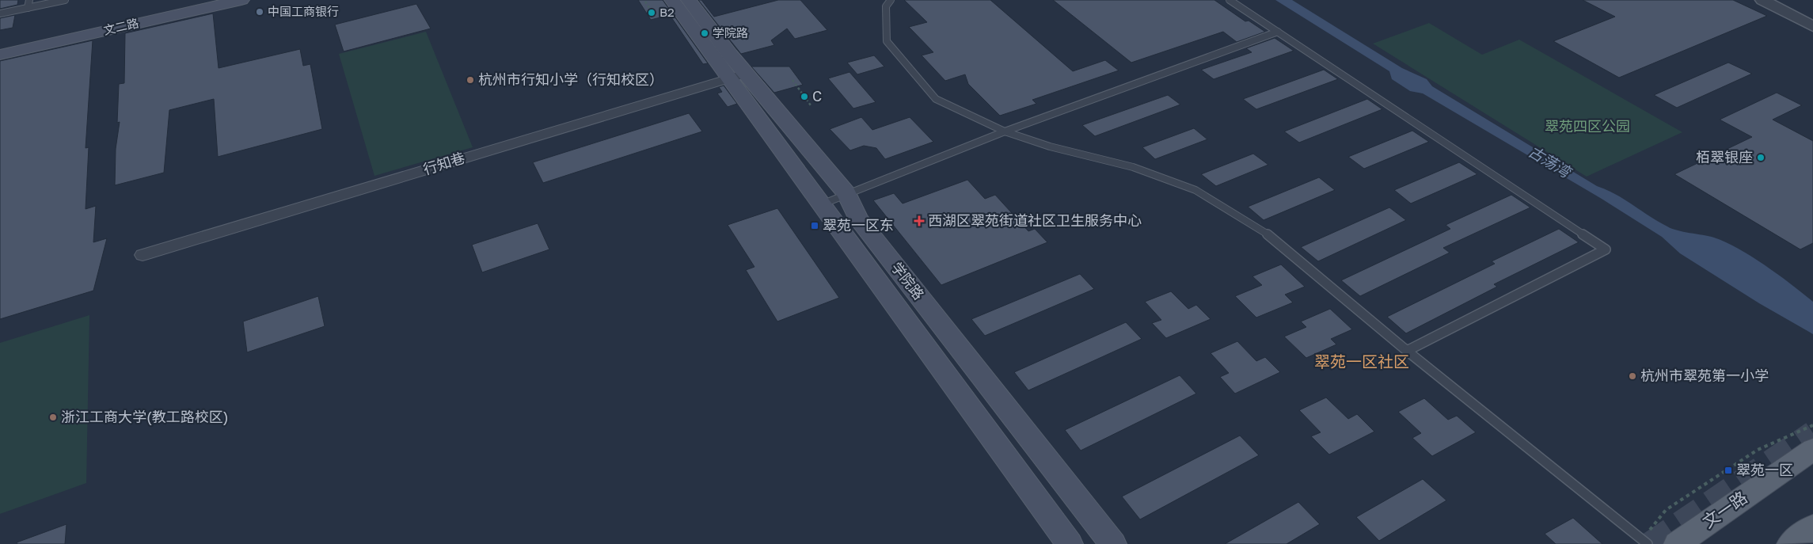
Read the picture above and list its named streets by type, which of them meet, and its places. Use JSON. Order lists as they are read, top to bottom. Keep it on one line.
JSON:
{"streets":{"main road":["文二路","学院路","文一路"],"street":["行知巷"]},"crossings":[["行知巷","学院路"]],"districts":["翠苑一区社区"],"water":["古荡湾"],"parks":["翠苑四区公园"],"places":{"other":["中国工商银行","B2","学院路","杭州市行知小学（行知校区）","C","栢翠银座","杭州市翠苑第一小学","浙江工商大学(教工路校区)"],"health":["西湖区翠苑街道社区卫生服务中心"],"transit":["翠苑一区东","翠苑一区"]}}
